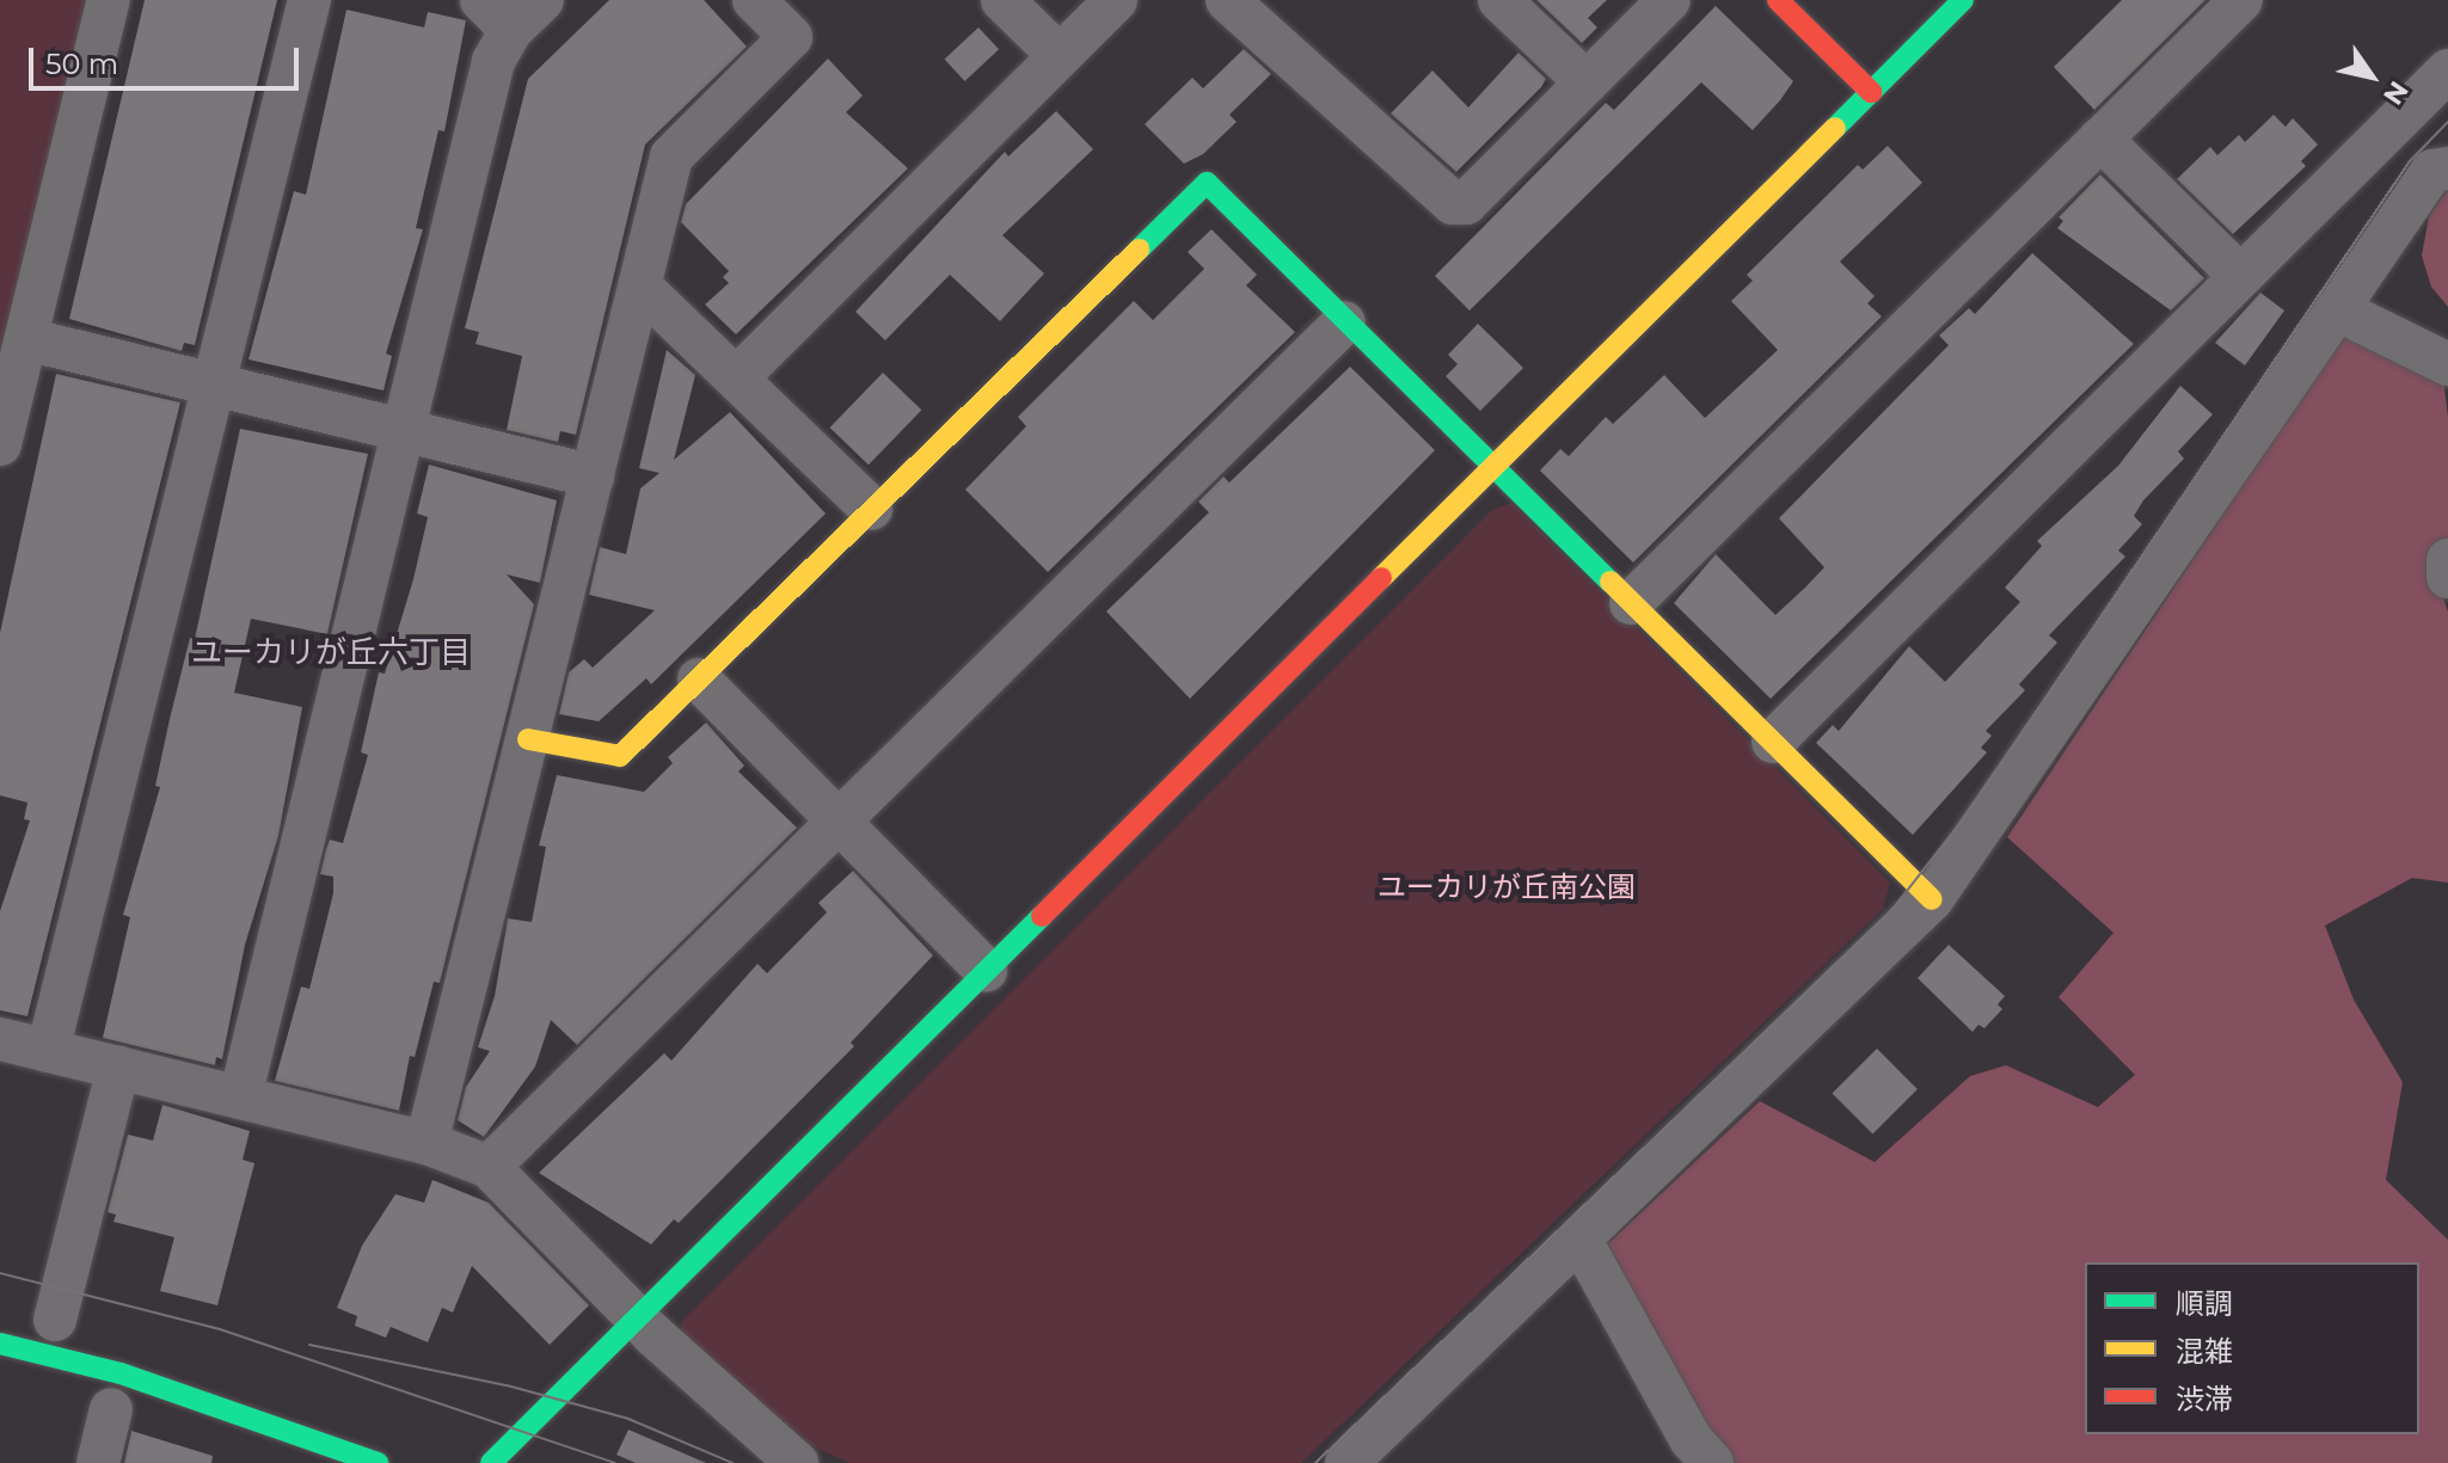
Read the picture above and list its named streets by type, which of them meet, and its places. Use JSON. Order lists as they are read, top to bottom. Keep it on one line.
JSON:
{"districts":["ユーカリが丘六丁目"],"parks":["ユーカリが丘南公園"],"legend":["順調","混雑","渋滞"],"scale_bar":"50 m","north":"bottom right"}
